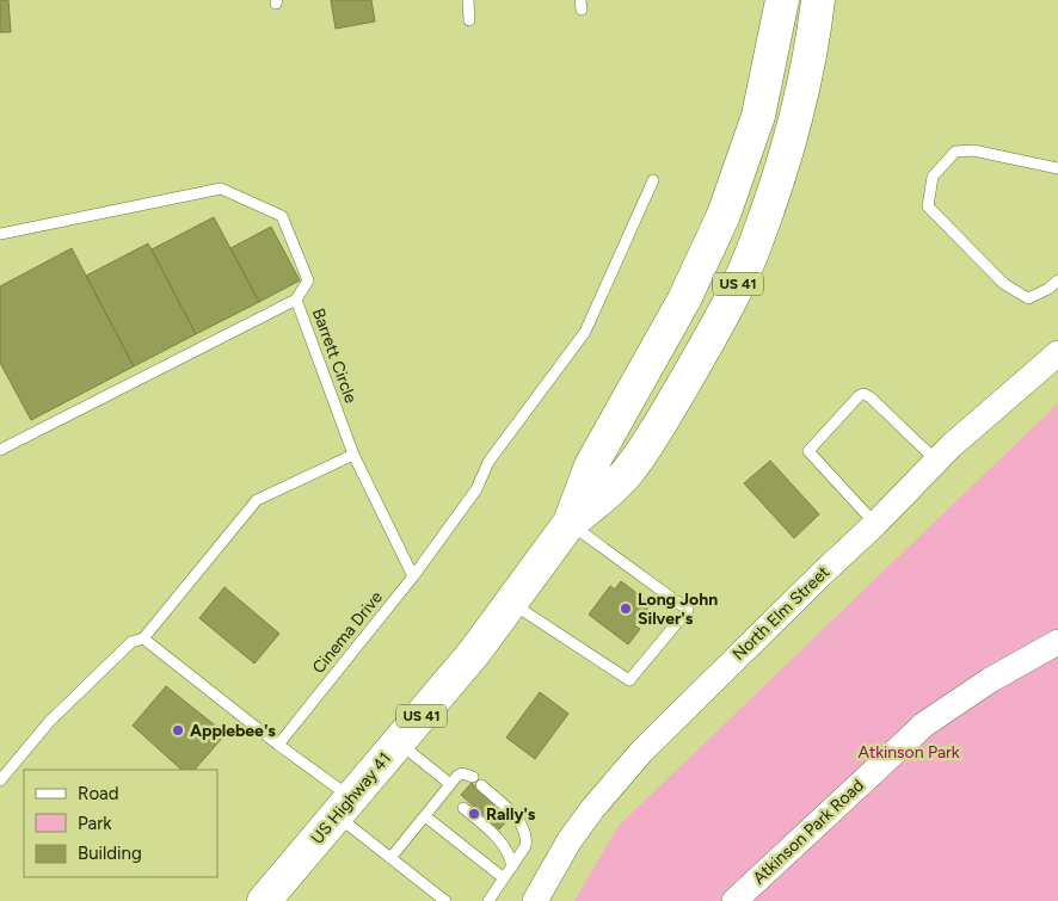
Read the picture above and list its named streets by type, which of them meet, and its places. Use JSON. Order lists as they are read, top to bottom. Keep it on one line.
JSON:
{"streets":{"highway":["US 41","US Highway 41"],"street":["North Elm Street","Atkinson Park Road"],"lane":["Barrett Circle","Cinema Drive"]},"crossings":[["US 41","US Highway 41"],["Barrett Circle","Cinema Drive"]],"parks":["Atkinson Park"],"places":["Long John Silver's","Applebee's","Rally's"],"legend":["Road","Park","Building"]}
